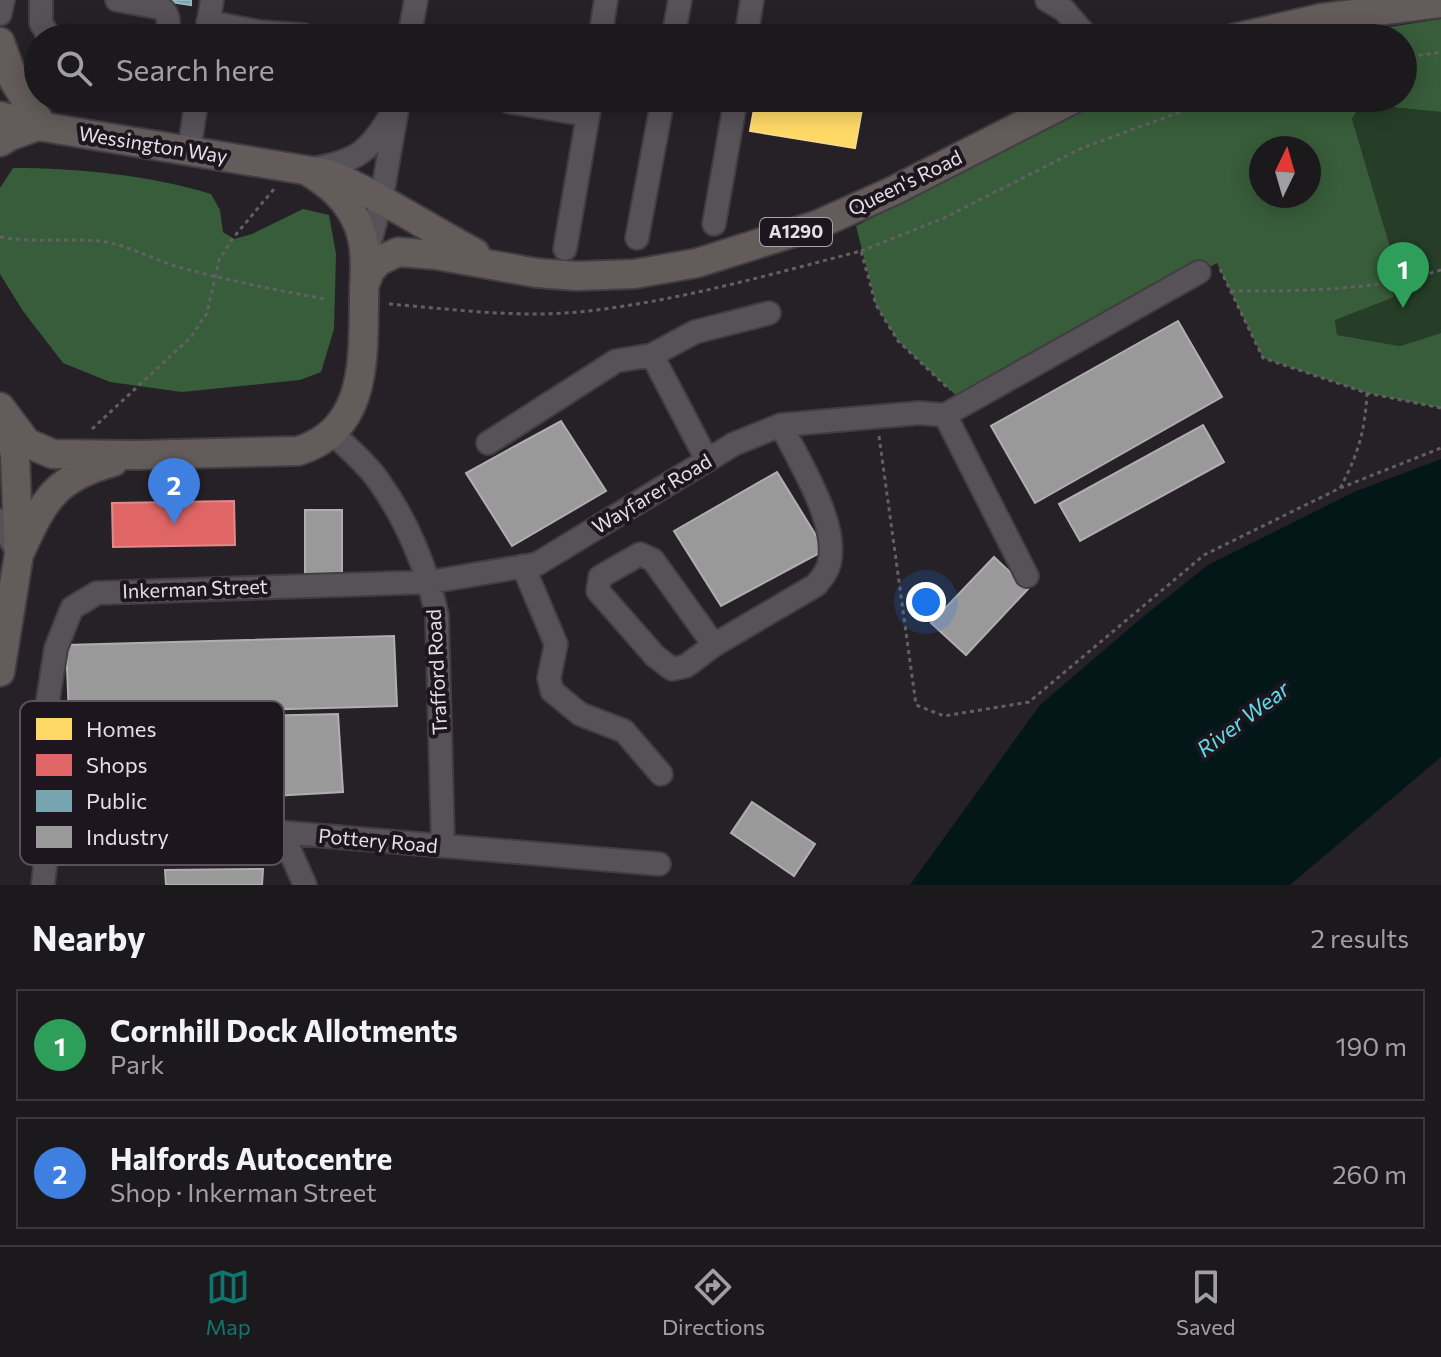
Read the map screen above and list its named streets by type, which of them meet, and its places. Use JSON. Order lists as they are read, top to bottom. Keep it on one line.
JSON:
{"streets":{"main road":["Wessington Way","Queen's Road","A1290"],"street":["Wayfarer Road","Inkerman Street","Trafford Road","Pottery Road"]},"crossings":[["Wessington Way","A1290"],["Queen's Road","A1290"],["A1290","Trafford Road"],["Wayfarer Road","Inkerman Street"],["Wayfarer Road","Trafford Road"],["Trafford Road","Pottery Road"]],"water":["River Wear"],"legend":["Homes","Shops","Public","Industry"],"north":"top","page":{"search":"Search here","pins":["1","2"],"heading":["Nearby","2 results"],"list":[{"mark":"1","name":"Cornhill Dock Allotments","note":"Park","value":"190 m"},{"mark":"2","name":"Halfords Autocentre","note":"Shop · Inkerman Street","value":"260 m"}],"nav":["Map","Directions","Saved"]}}
